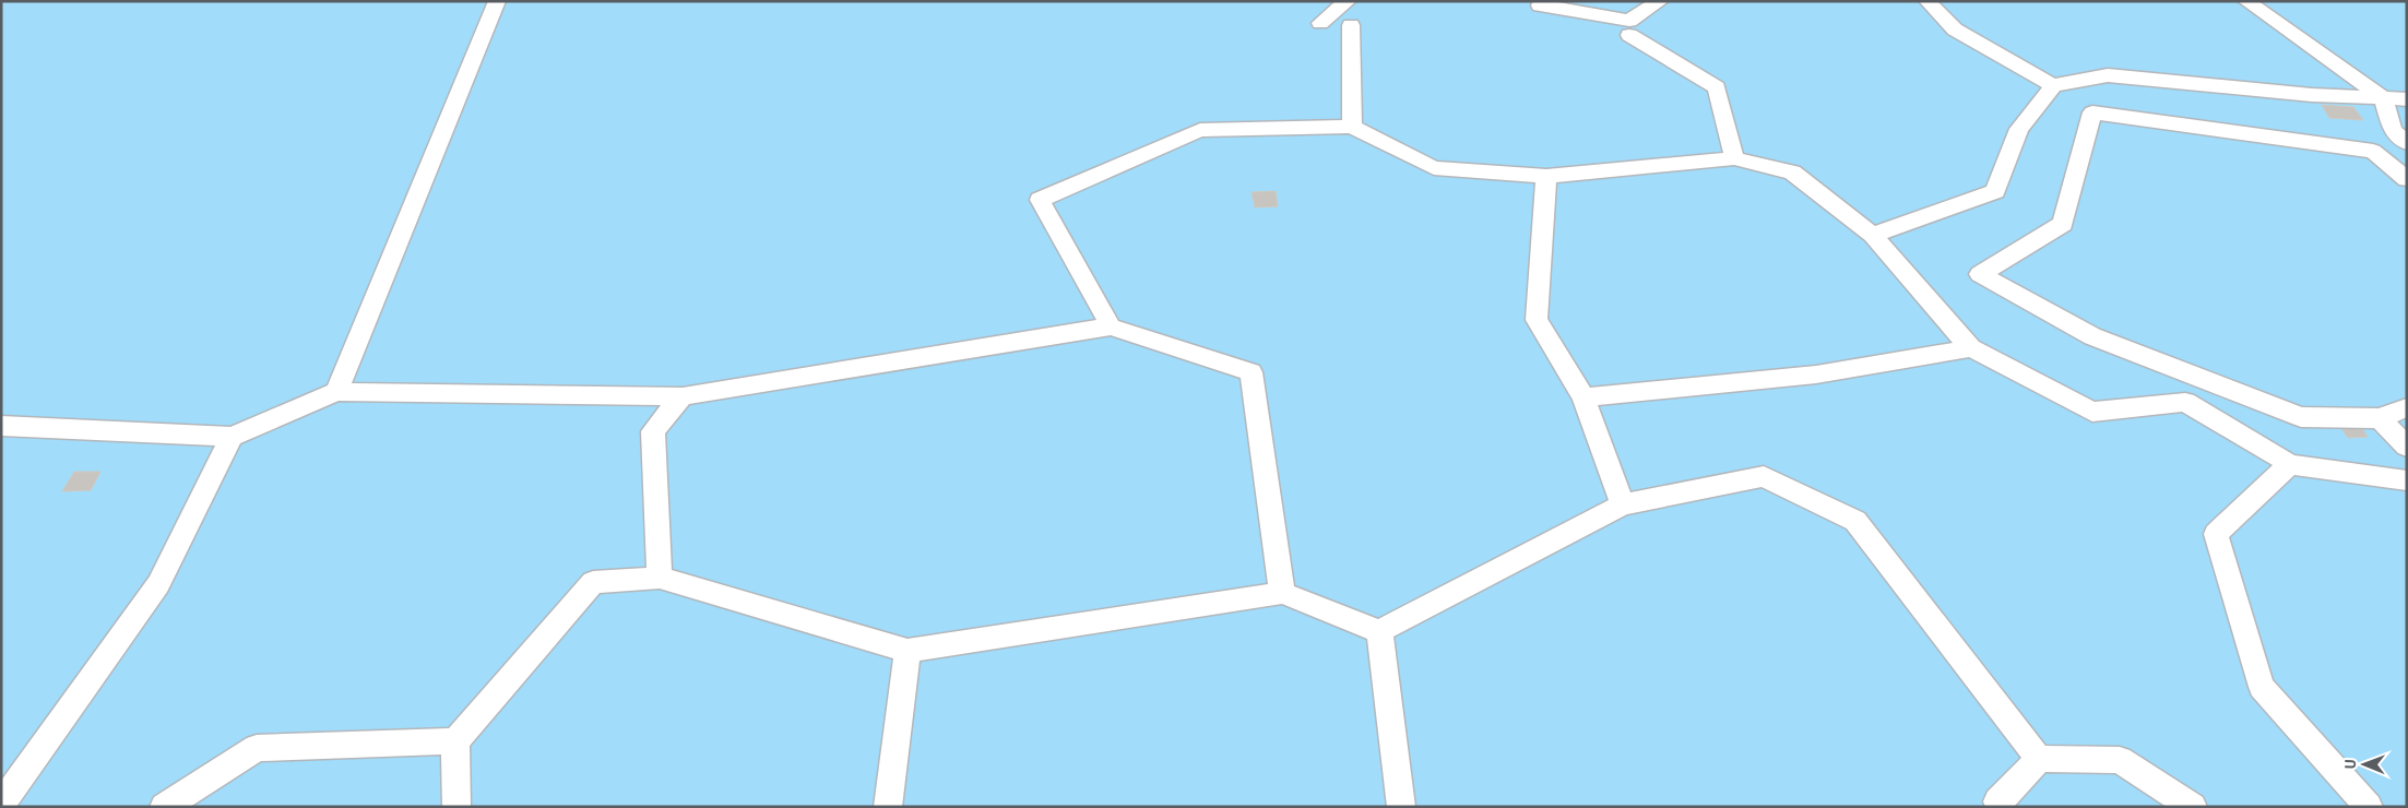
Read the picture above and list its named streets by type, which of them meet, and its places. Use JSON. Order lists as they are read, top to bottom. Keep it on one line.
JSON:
{"north":"left"}
